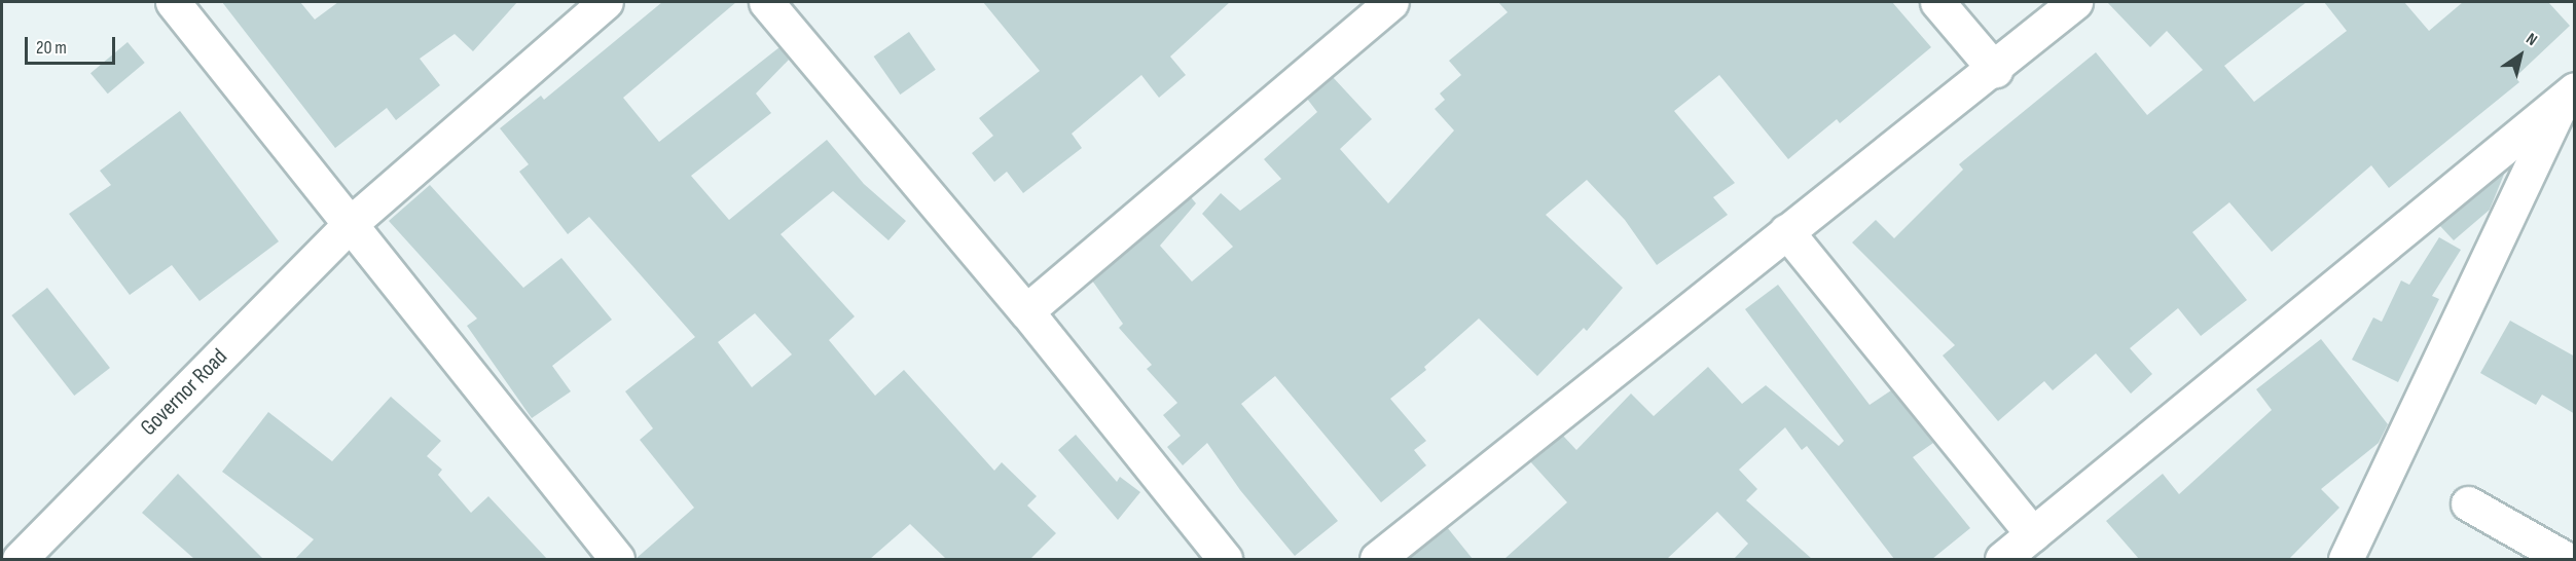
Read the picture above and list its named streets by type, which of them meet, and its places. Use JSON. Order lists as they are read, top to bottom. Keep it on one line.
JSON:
{"streets":{"street":["Governor Road"]},"scale_bar":"20 m","north":"top right"}
